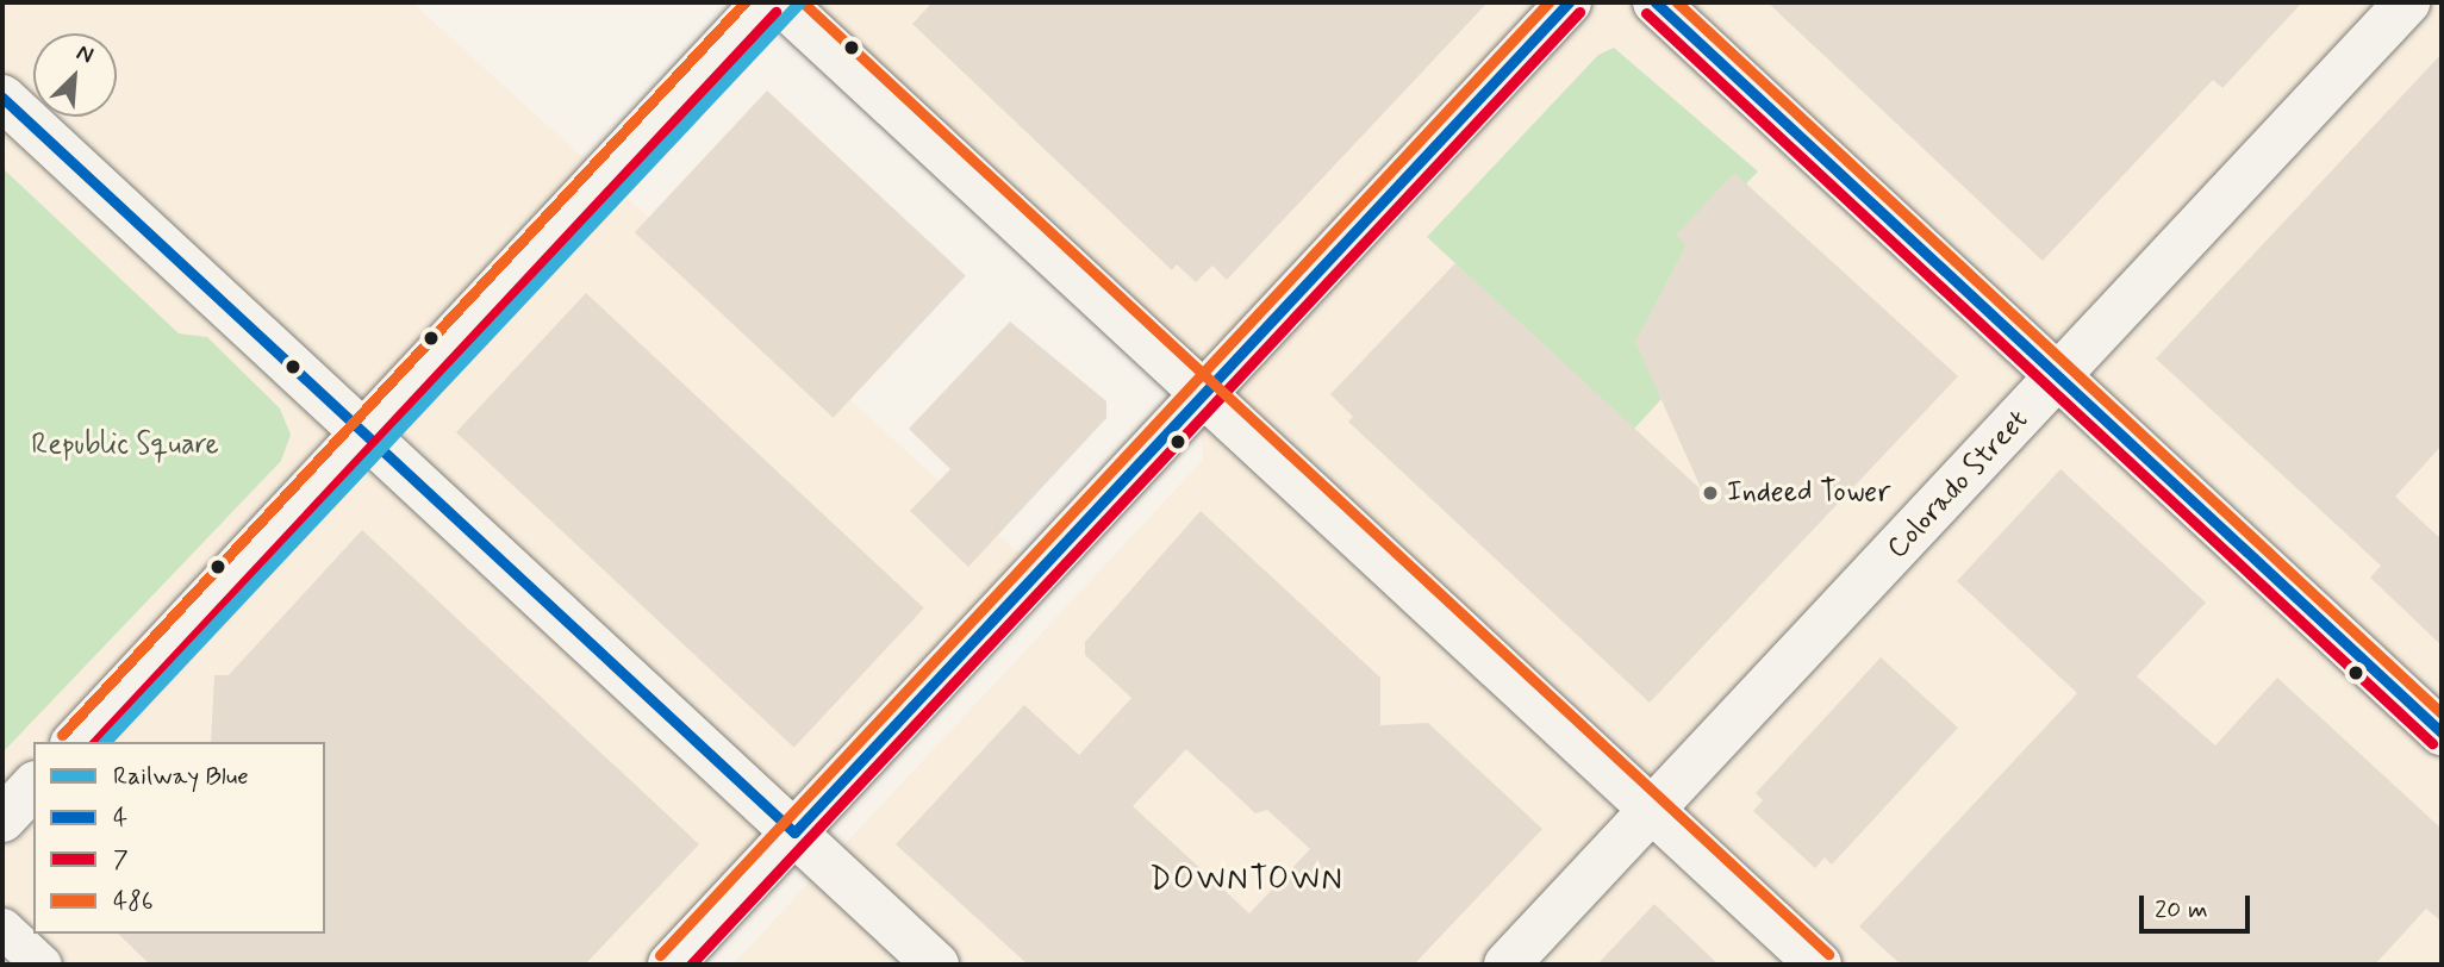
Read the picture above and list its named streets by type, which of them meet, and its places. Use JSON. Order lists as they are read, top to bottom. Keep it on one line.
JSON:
{"streets":{"main road":["Colorado Street"]},"districts":["DOWNTOWN"],"parks":["Republic Square"],"places":["Indeed Tower"],"lines":["rail line Blue","transit line 4","transit line 486","transit line 7"],"legend":["Railway Blue","4","7","486"],"scale_bar":"20 m","north":"top right"}
